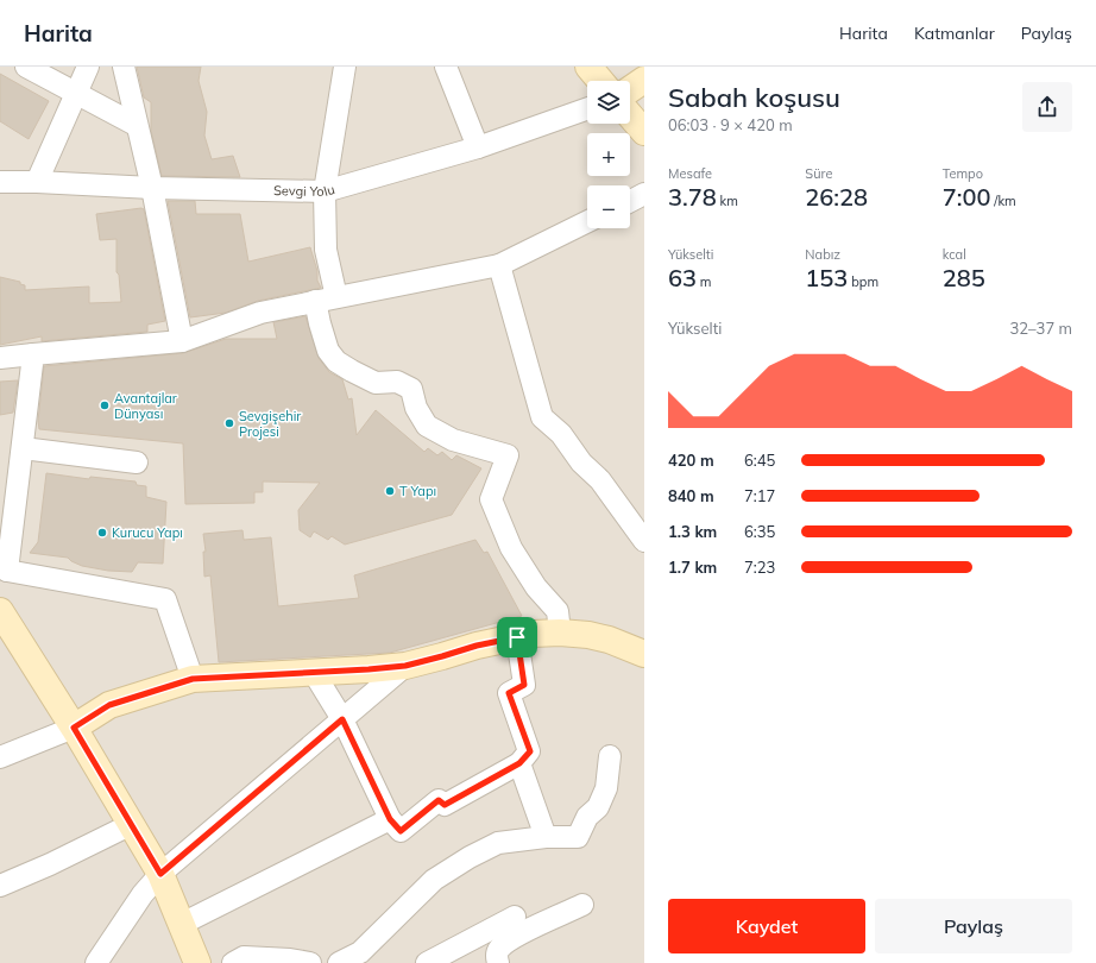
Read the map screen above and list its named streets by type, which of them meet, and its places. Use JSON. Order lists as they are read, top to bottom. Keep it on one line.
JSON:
{"streets":{"street":["Sevgi Yolu"]},"places":["Avantajlar Dünyası","Sevgişehir Projesi","T Yapı","Kurucu Yapı"],"page":{"header":"Harita","nav":["Harita","Katmanlar","Paylaş"],"heading":["Sabah koşusu","06:03 · 9 × 420 m"],"map_buttons":["+","−"],"stats":[["Mesafe","3.78 km"],["Süre","26:28"],["Tempo","7:00 /km"],["Yükselti","63 m"],["Nabız","153 bpm"],["kcal","285"]],"chart":["Yükselti","32–37 m"],"list":[{"name":"420 m","note":"6:45"},{"name":"840 m","note":"7:17"},{"name":"1.3 km","note":"6:35"},{"name":"1.7 km","note":"7:23"}],"buttons":["Kaydet","Paylaş"]}}
